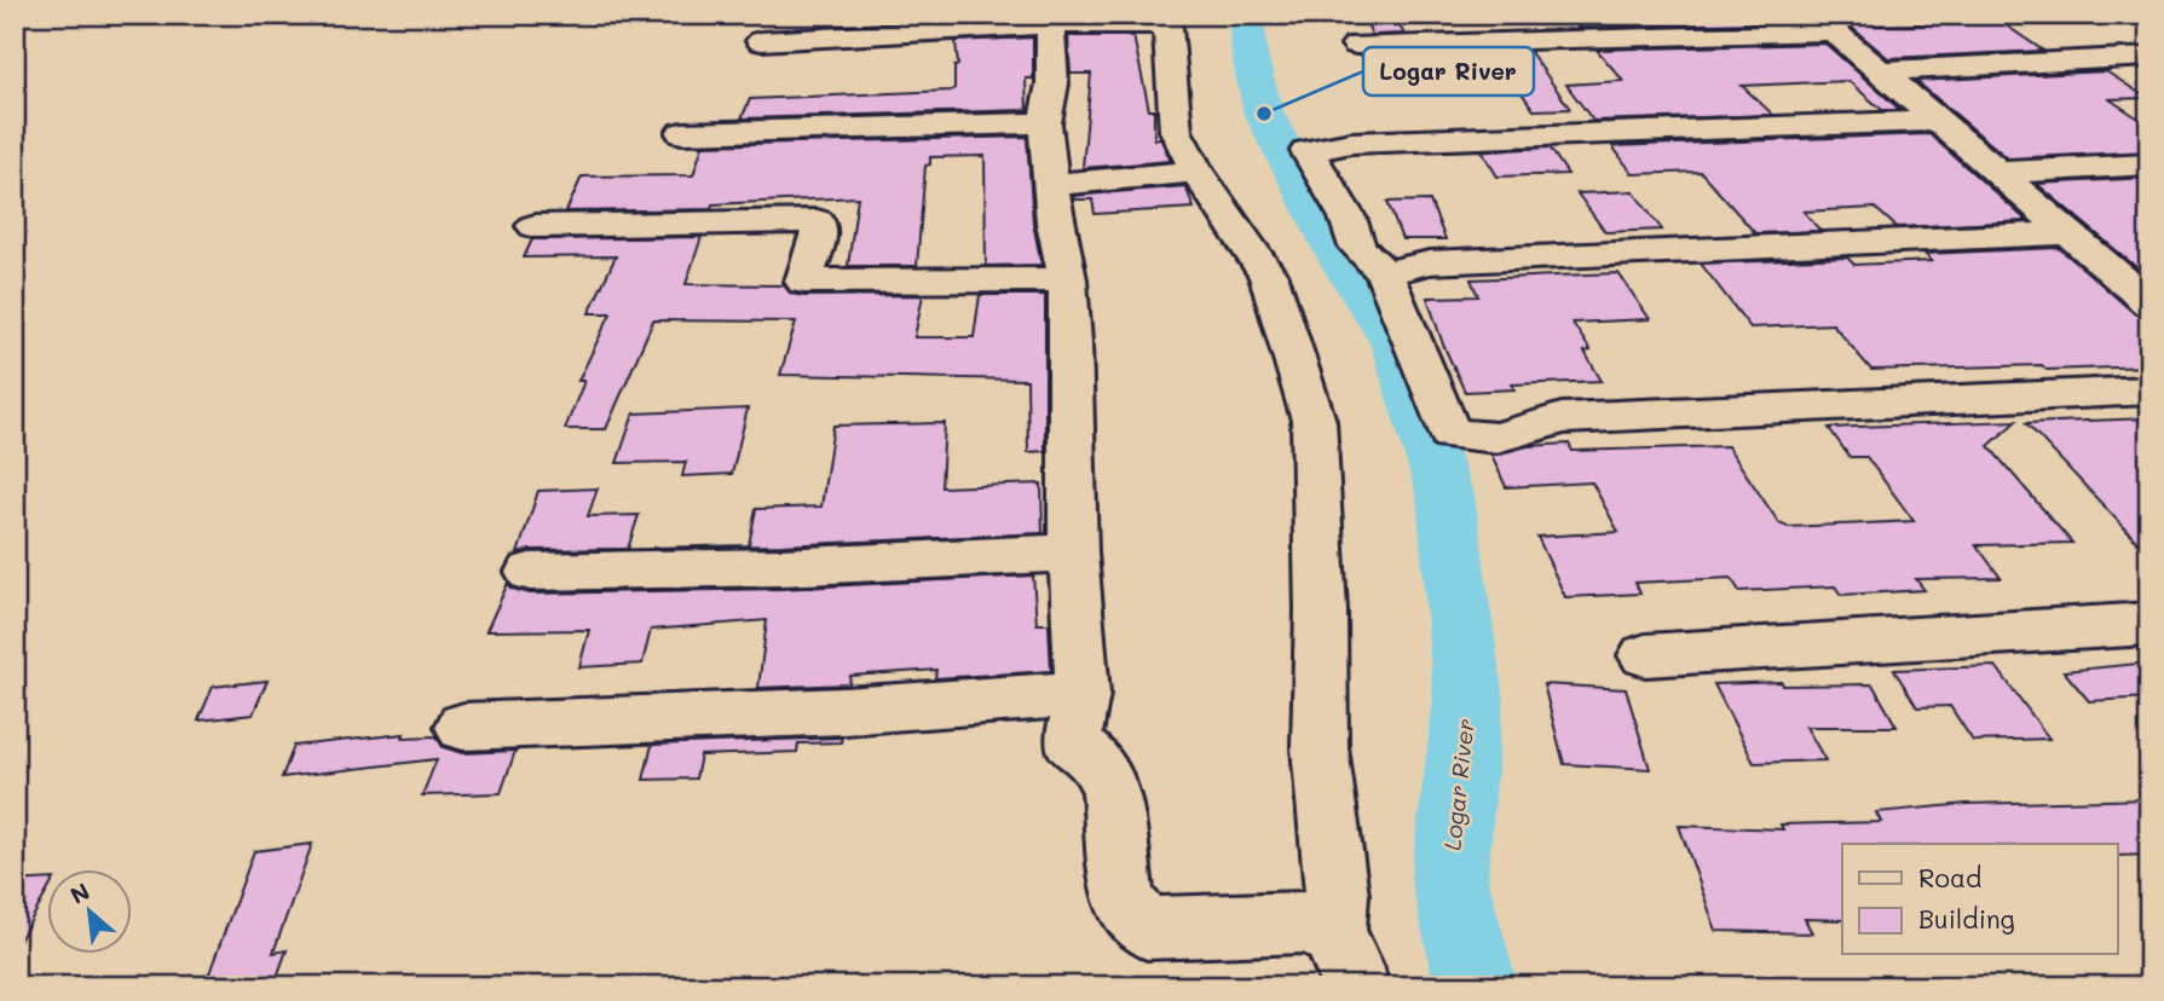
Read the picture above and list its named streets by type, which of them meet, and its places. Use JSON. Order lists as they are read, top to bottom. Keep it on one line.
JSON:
{"water":["Logar River"],"places":["Logar River"],"legend":["Road","Building"],"north":"top left"}
